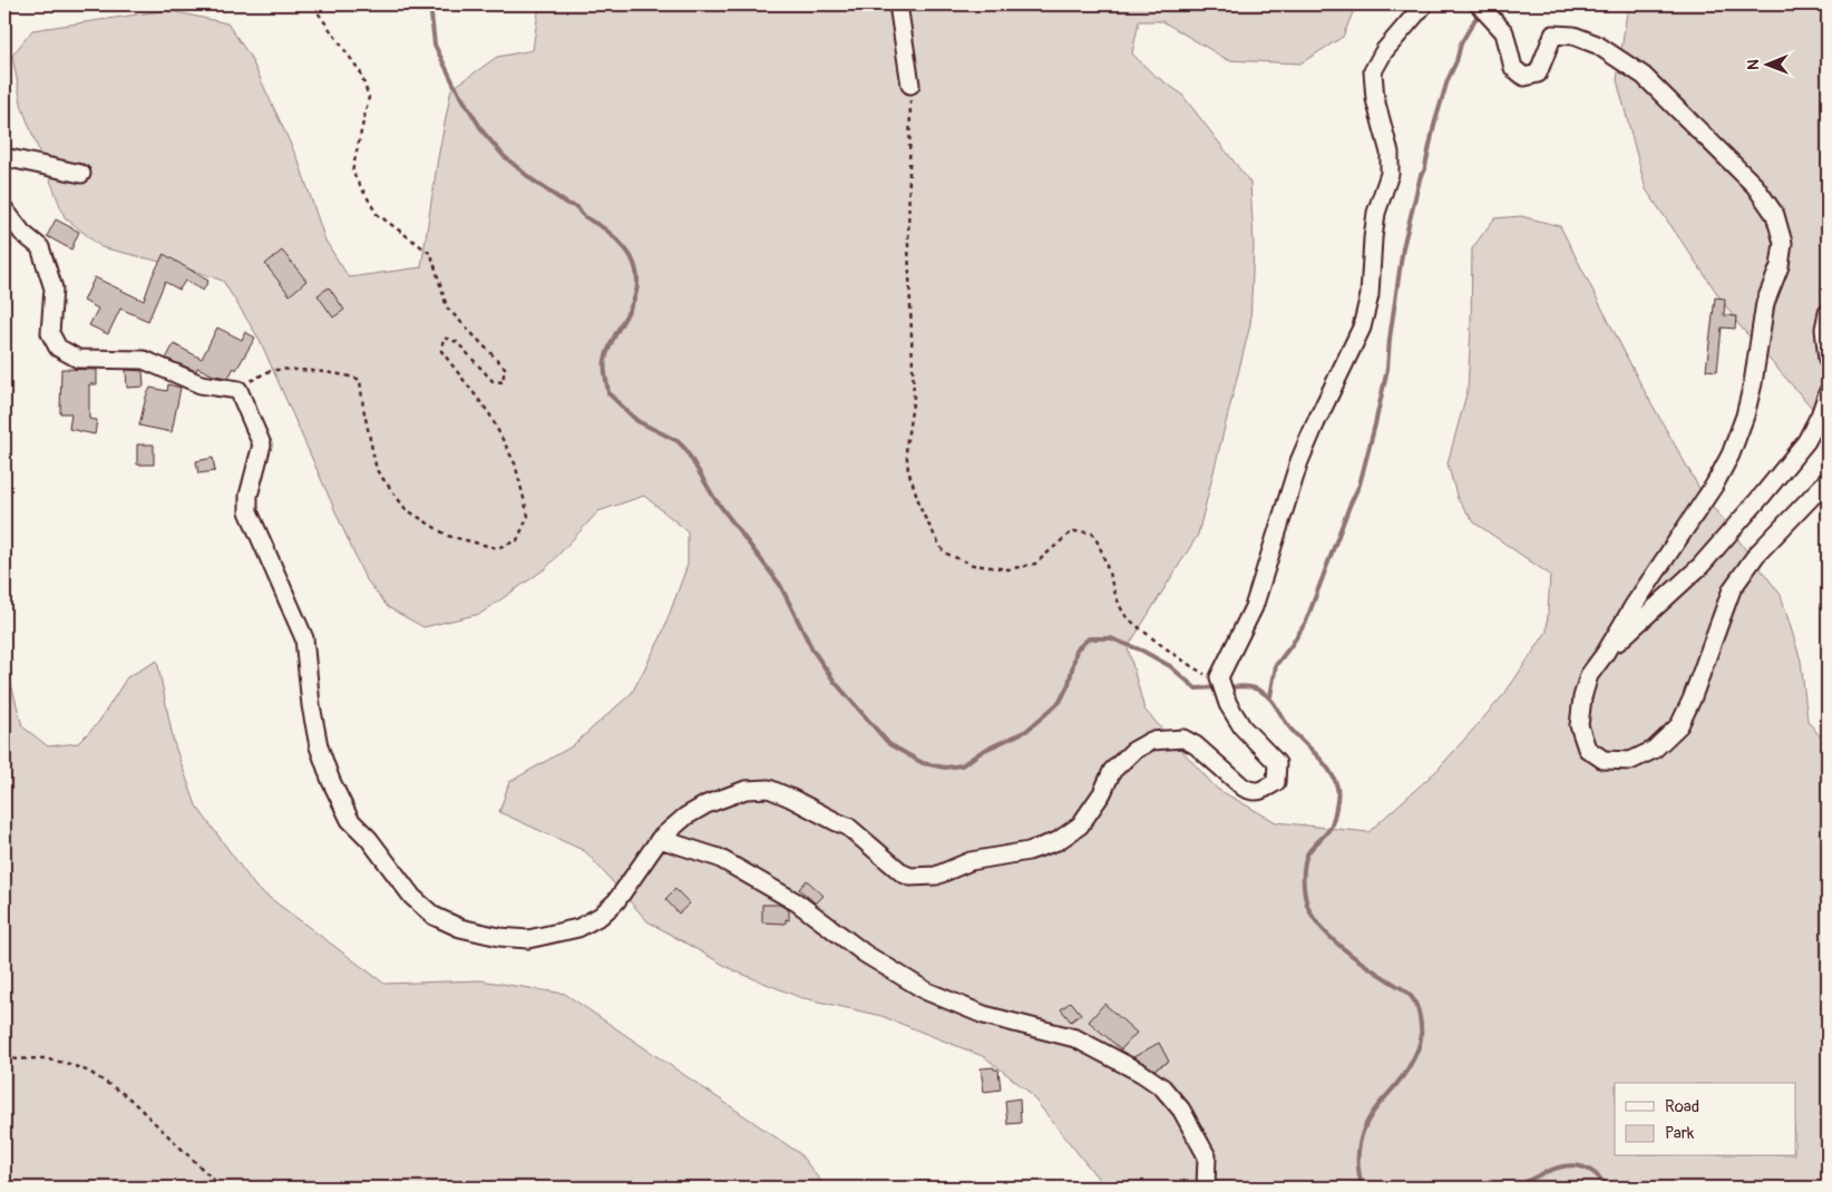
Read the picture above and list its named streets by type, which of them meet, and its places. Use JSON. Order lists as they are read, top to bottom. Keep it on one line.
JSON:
{"legend":["Road","Park"],"north":"left"}
